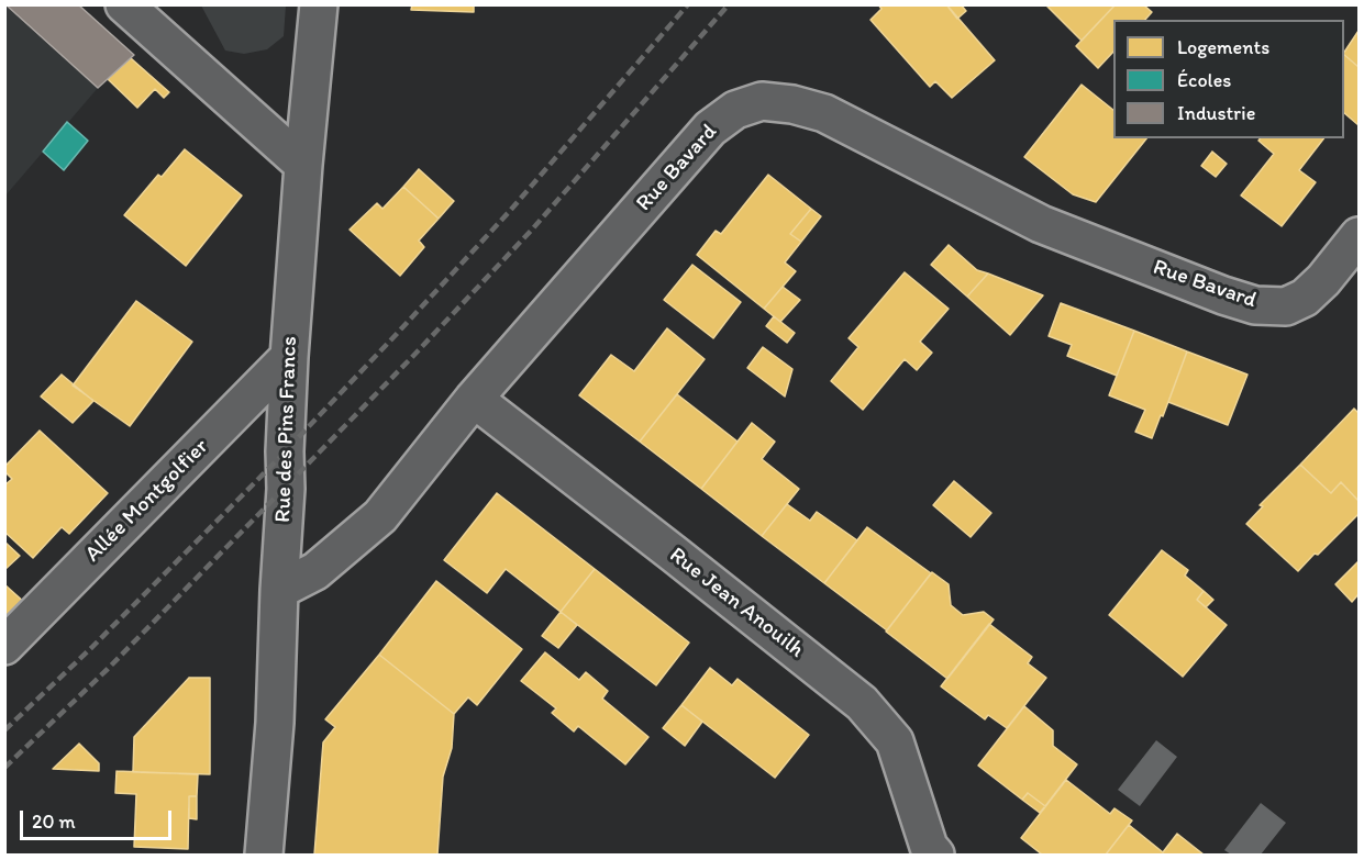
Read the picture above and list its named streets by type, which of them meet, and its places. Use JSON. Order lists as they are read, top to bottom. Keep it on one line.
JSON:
{"streets":{"street":["Rue Bavard","Rue des Pins Francs","Allée Montgolfier","Rue Jean Anouilh"]},"crossings":[["Rue Bavard","Rue des Pins Francs"],["Rue Bavard","Rue Jean Anouilh"],["Rue des Pins Francs","Allée Montgolfier"]],"legend":["Logements","Écoles","Industrie"],"scale_bar":"20 m"}
